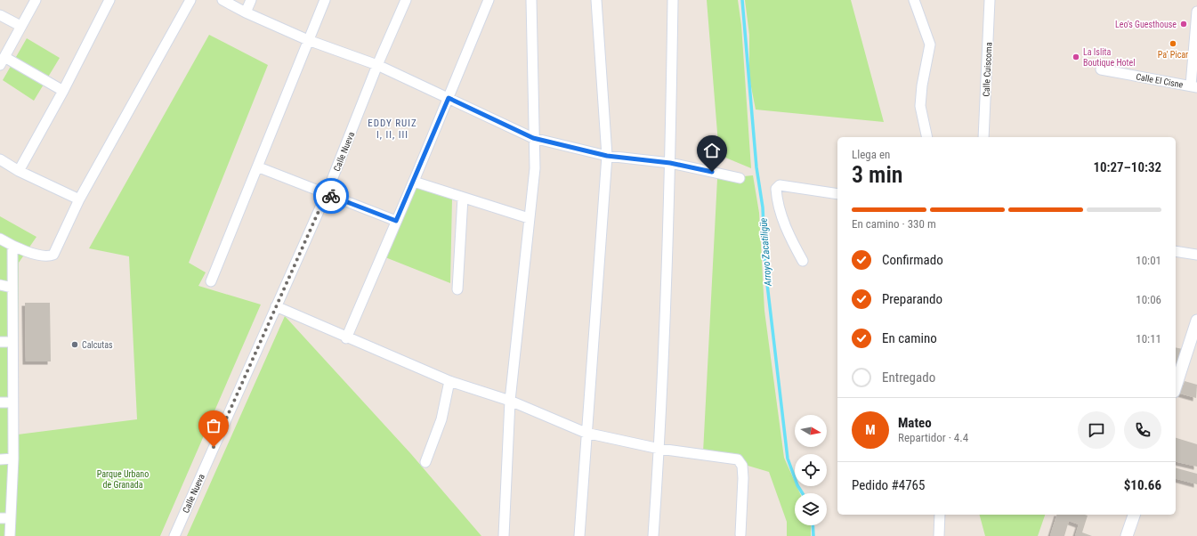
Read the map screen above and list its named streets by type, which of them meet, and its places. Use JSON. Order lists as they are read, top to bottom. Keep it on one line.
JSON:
{"streets":{"street":["Calle Cuiscoma","Calle El Cisne","Calle Nueva"]},"districts":["EDDY RUIZ I, II, III"],"water":["Arroyo Zacatiligüe"],"parks":["Parque Urbano de Granada"],"places":["Leo's Guesthouse","Pa' Picar","La Islita Boutique Hotel","Calcutas"],"north":"right","page":{"heading":["3 min","Llega en","10:27–10:32"],"panel":["Mateo","Repartidor · 4.4","Pedido #4765","$10.66"],"bar":"En camino · 330 m","list":[["Confirmado","10:01"],["Preparando","10:06"],["En camino","10:11"],"Entregado"],"round":"M"}}
